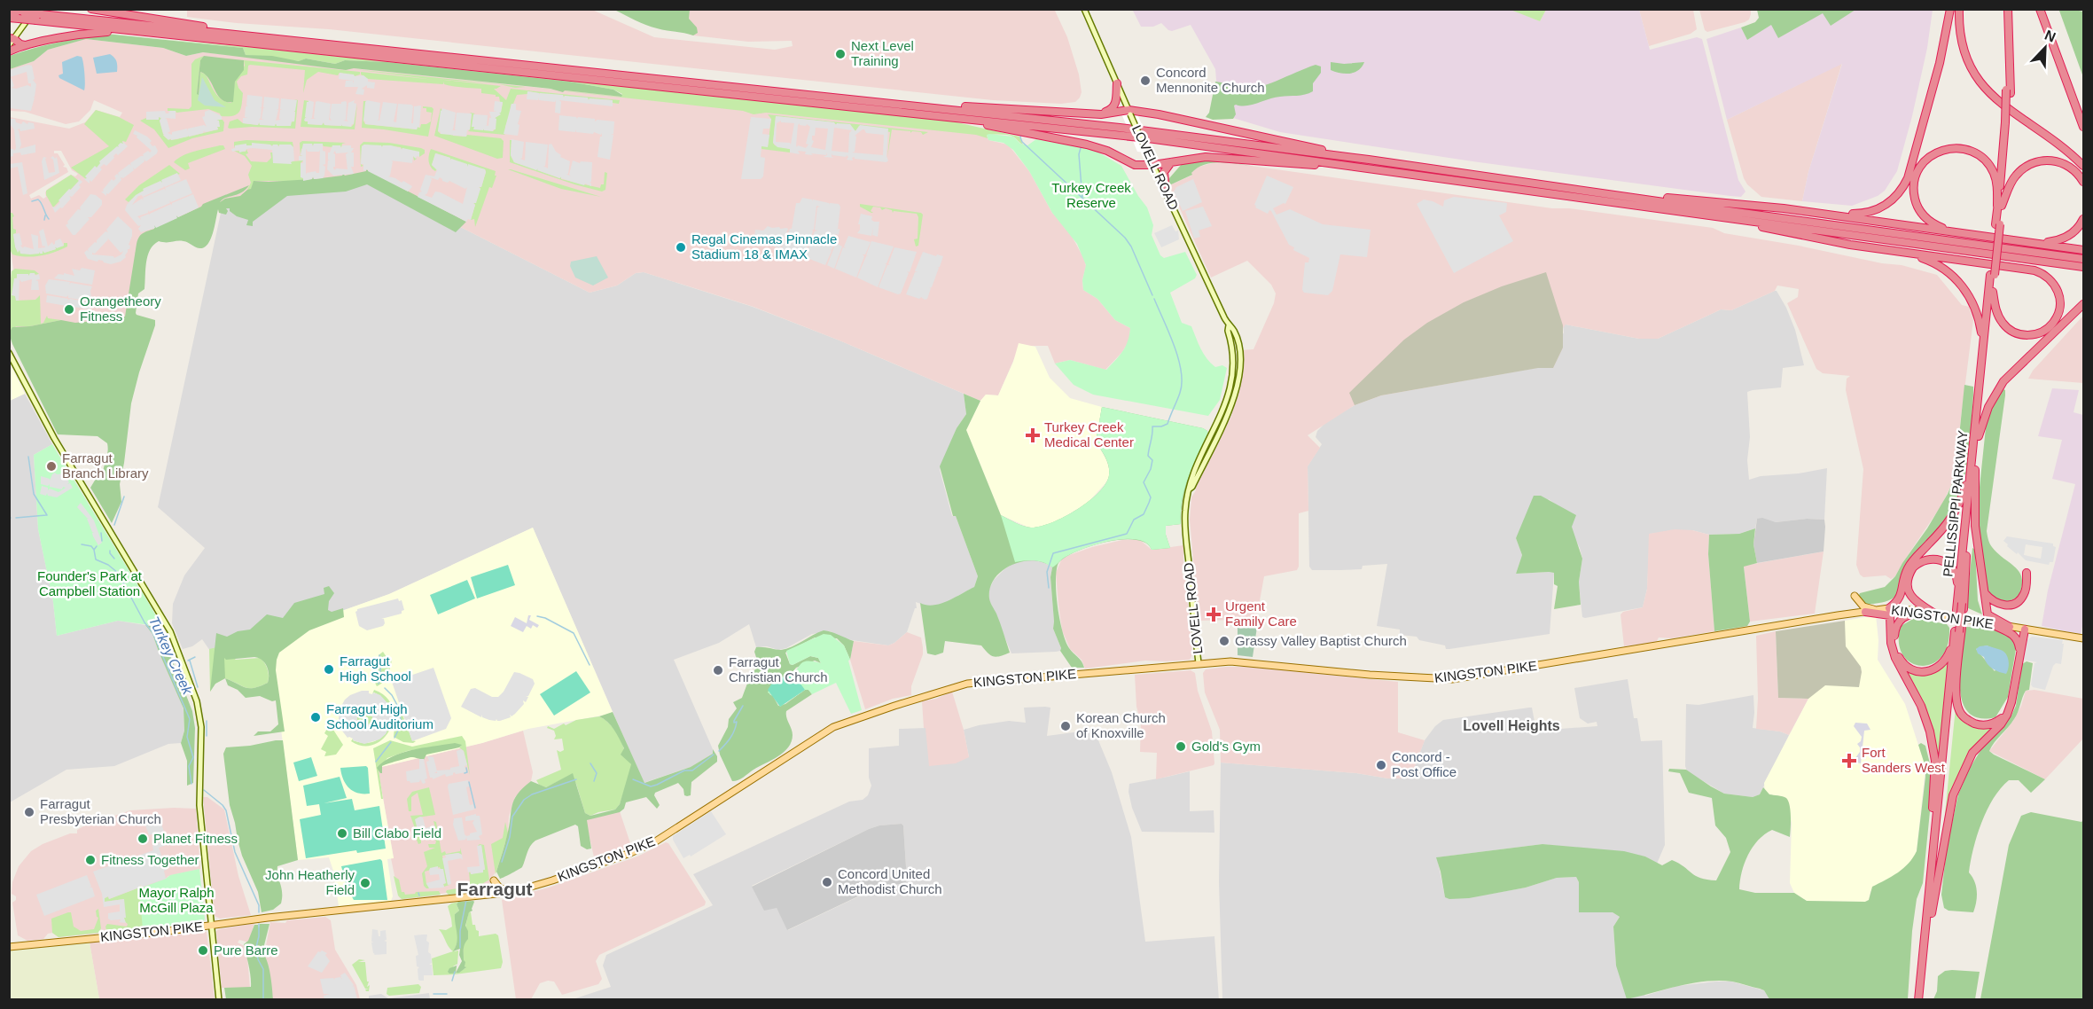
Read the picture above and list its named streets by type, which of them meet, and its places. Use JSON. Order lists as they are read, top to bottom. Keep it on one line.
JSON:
{"streets":{"highway":["PELLISSIPPI PARKWAY"],"main road":["LOVELL ROAD","KINGSTON PIKE"]},"crossings":[["LOVELL ROAD","KINGSTON PIKE"]],"districts":["Lovell Heights","Farragut"],"water":["Turkey Creek"],"parks":["Turkey Creek Reserve","Founder's Park at Campbell Station","Mayor Ralph McGill Plaza"],"places":{"other":["Next Level Training","Concord Mennonite Church","Regal Cinemas Pinnacle Stadium 18 & IMAX","Orangetheory Fitness","Farragut Branch Library","Grassy Valley Baptist Church","Farragut High School","Farragut Christian Church","Farragut High School Auditorium","Korean Church of Knoxville","Gold's Gym","Concord - Post Office","Farragut Presbyterian Church","Bill Clabo Field","Planet Fitness","Fitness Together","Concord United Methodist Church","John Heatherly Field","Pure Barre"],"health":["Turkey Creek Medical Center","Urgent Family Care","Fort Sanders West"]},"north":"top right"}
